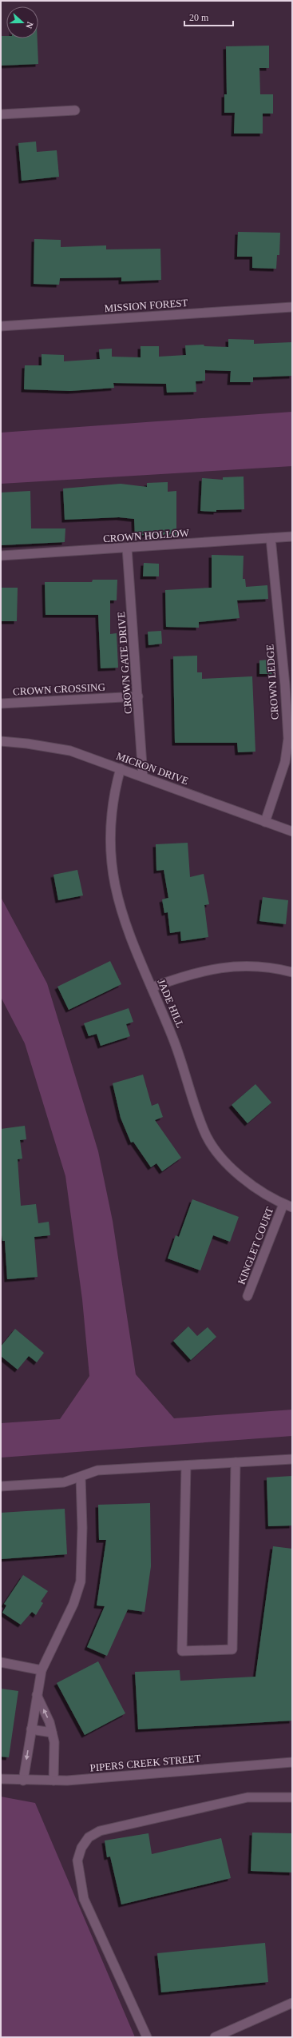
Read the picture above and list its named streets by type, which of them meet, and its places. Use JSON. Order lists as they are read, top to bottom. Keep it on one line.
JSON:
{"streets":{"street":["MISSION FOREST","CROWN HOLLOW","CROWN GATE DRIVE","CROWN LEDGE","CROWN CROSSING","MICRON DRIVE","JADE HILL","KINGLET COURT","PIPERS CREEK STREET"]},"crossings":[["CROWN HOLLOW","CROWN GATE DRIVE"],["CROWN HOLLOW","CROWN LEDGE"],["CROWN GATE DRIVE","CROWN CROSSING"],["CROWN GATE DRIVE","MICRON DRIVE"],["CROWN LEDGE","MICRON DRIVE"],["MICRON DRIVE","JADE HILL"],["JADE HILL","KINGLET COURT"]],"scale_bar":"20 m","north":"right"}
